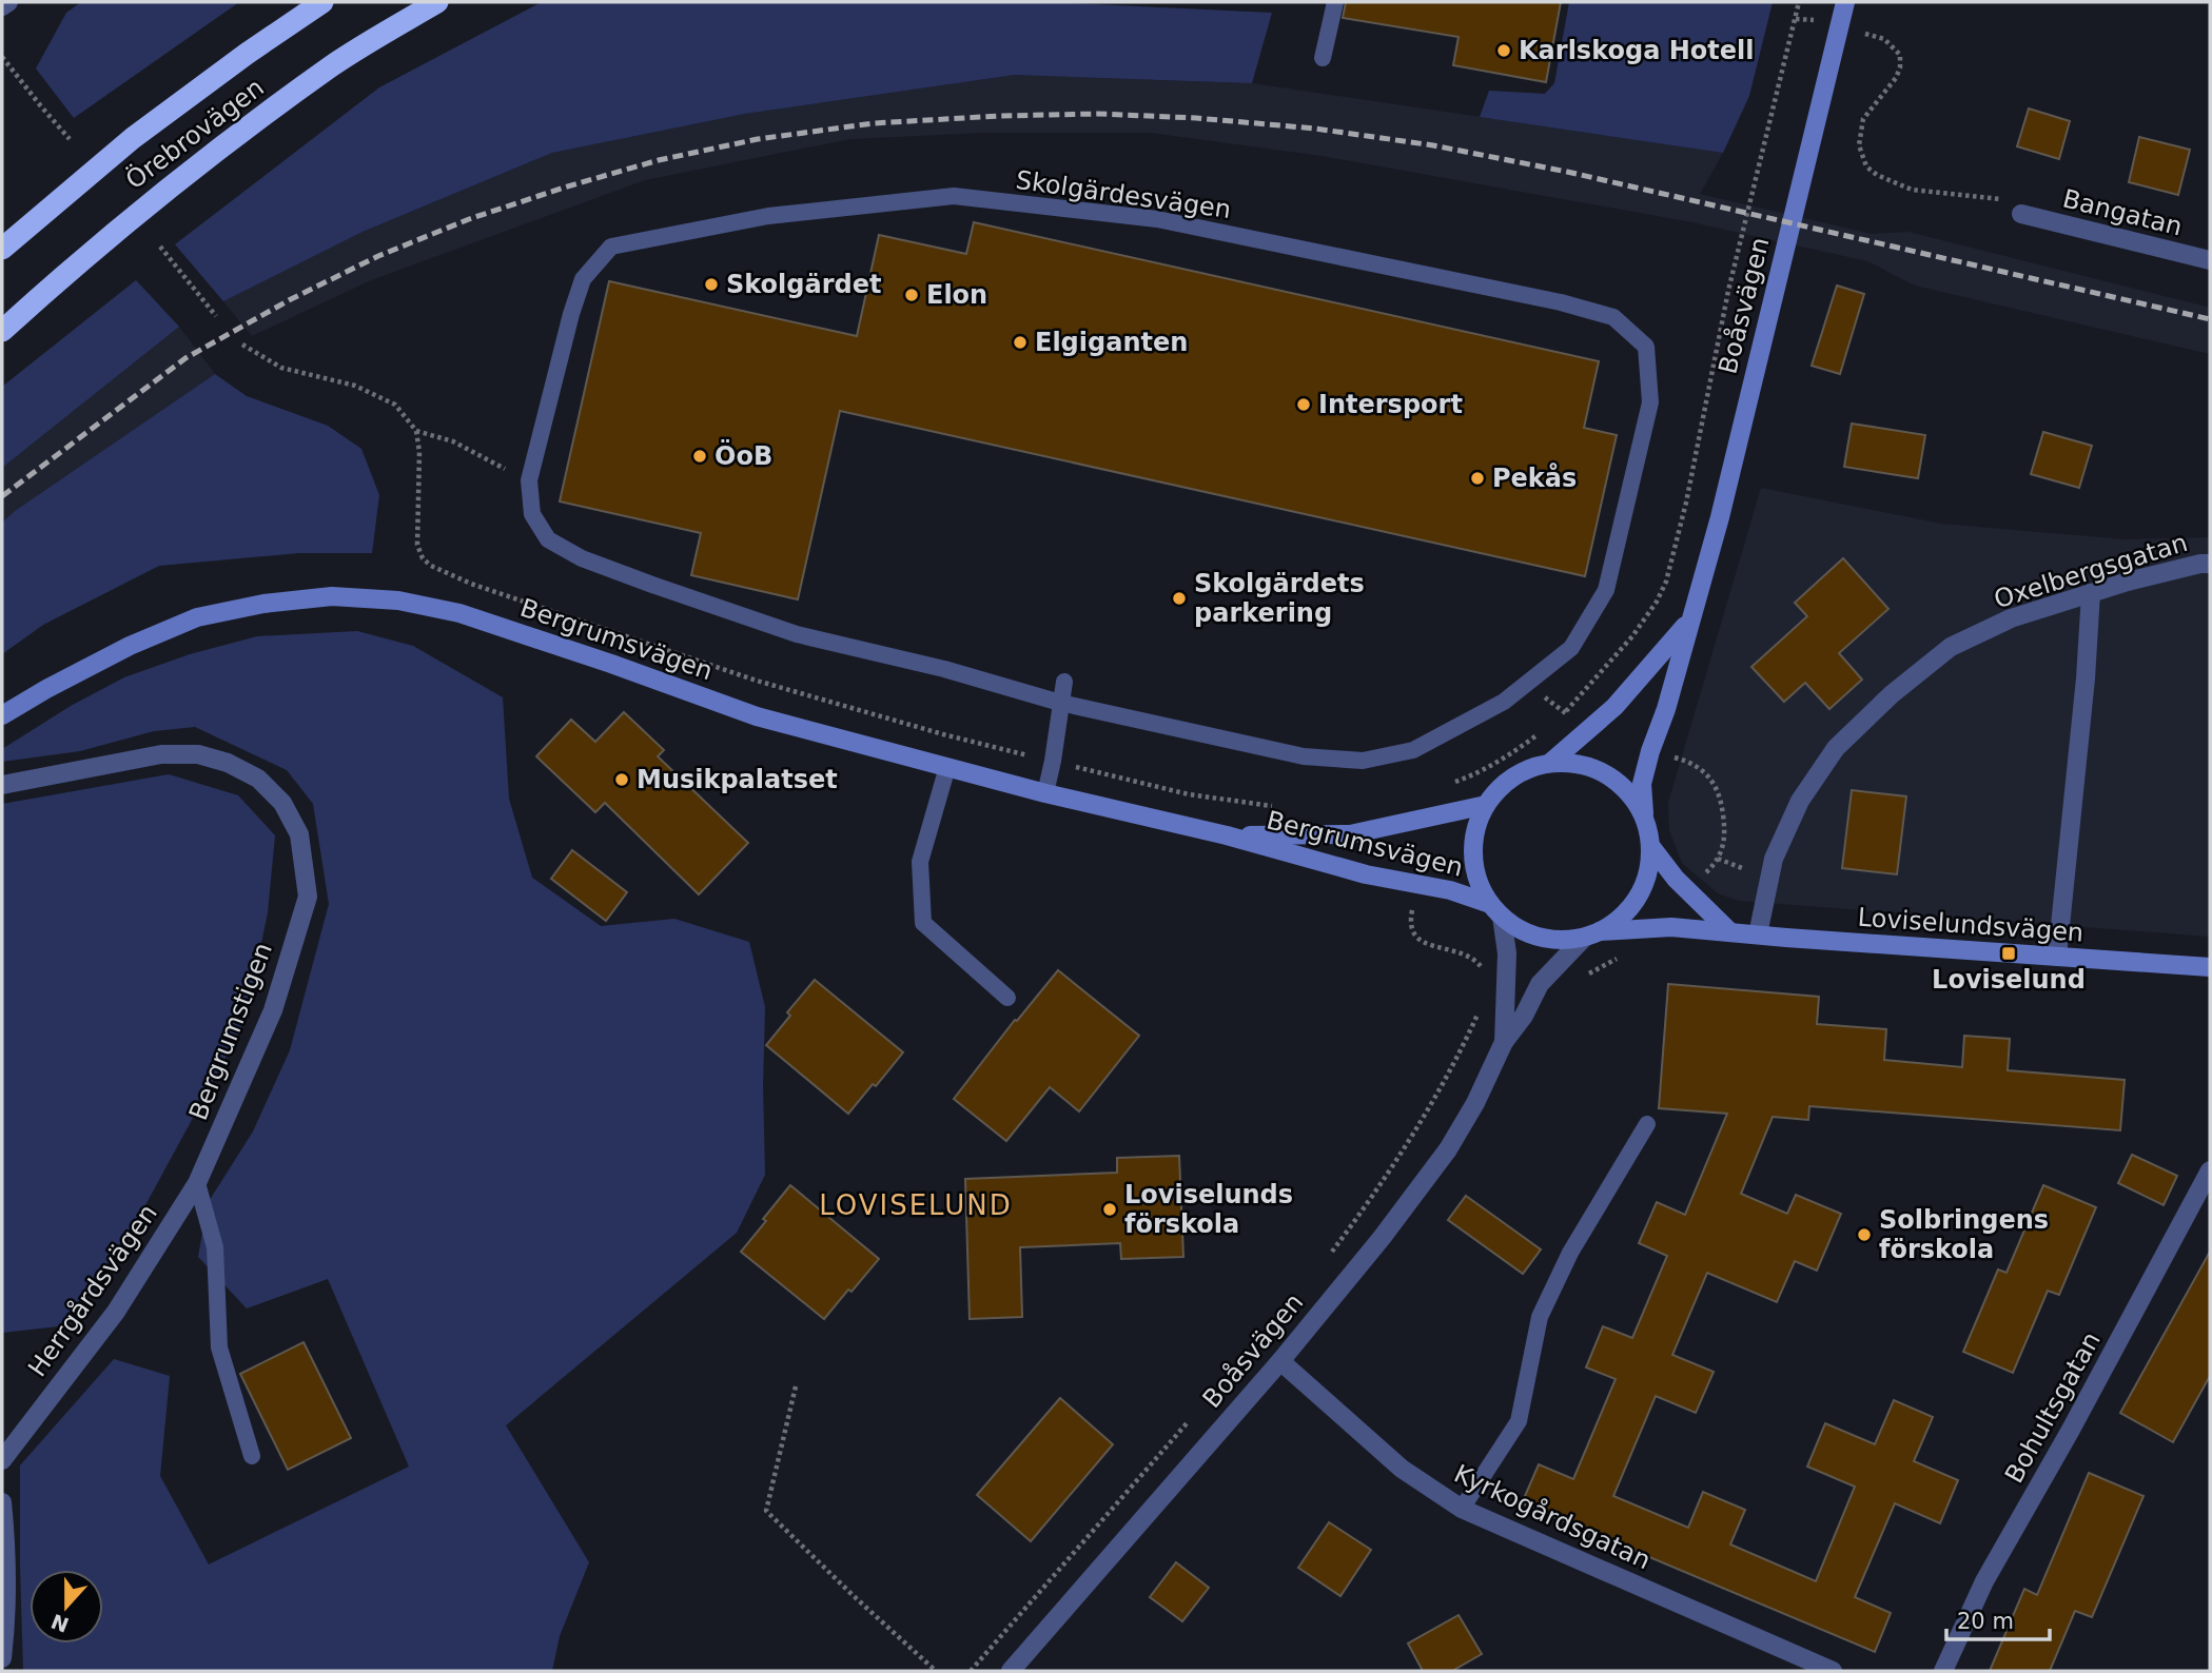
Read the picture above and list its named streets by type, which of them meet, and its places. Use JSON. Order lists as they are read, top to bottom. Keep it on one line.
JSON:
{"streets":{"highway":["Örebrovägen"],"street":["Bangatan","Boåsvägen","Oxelbergsgatan","Bergrumsvägen","Loviselundsvägen","Bergrumstigen","Herrgårdsvägen","Bohultsgatan","Kyrkogårdsgatan"],"lane":["Skolgärdesvägen"]},"crossings":[["Boåsvägen","Bergrumsvägen"],["Boåsvägen","Loviselundsvägen"],["Boåsvägen","Kyrkogårdsgatan"],["Oxelbergsgatan","Loviselundsvägen"],["Bergrumsvägen","Loviselundsvägen"],["Bergrumstigen","Herrgårdsvägen"]],"districts":["LOVISELUND"],"places":{"other":["Karlskoga Hotell","Skolgärdet","Elon","Elgiganten","Intersport","ÖoB","Pekås","Skolgärdets parkering","Musikpalatset","Loviselunds förskola","Solbringens förskola"],"transit":["Loviselund"]},"scale_bar":"20 m","north":"bottom"}
